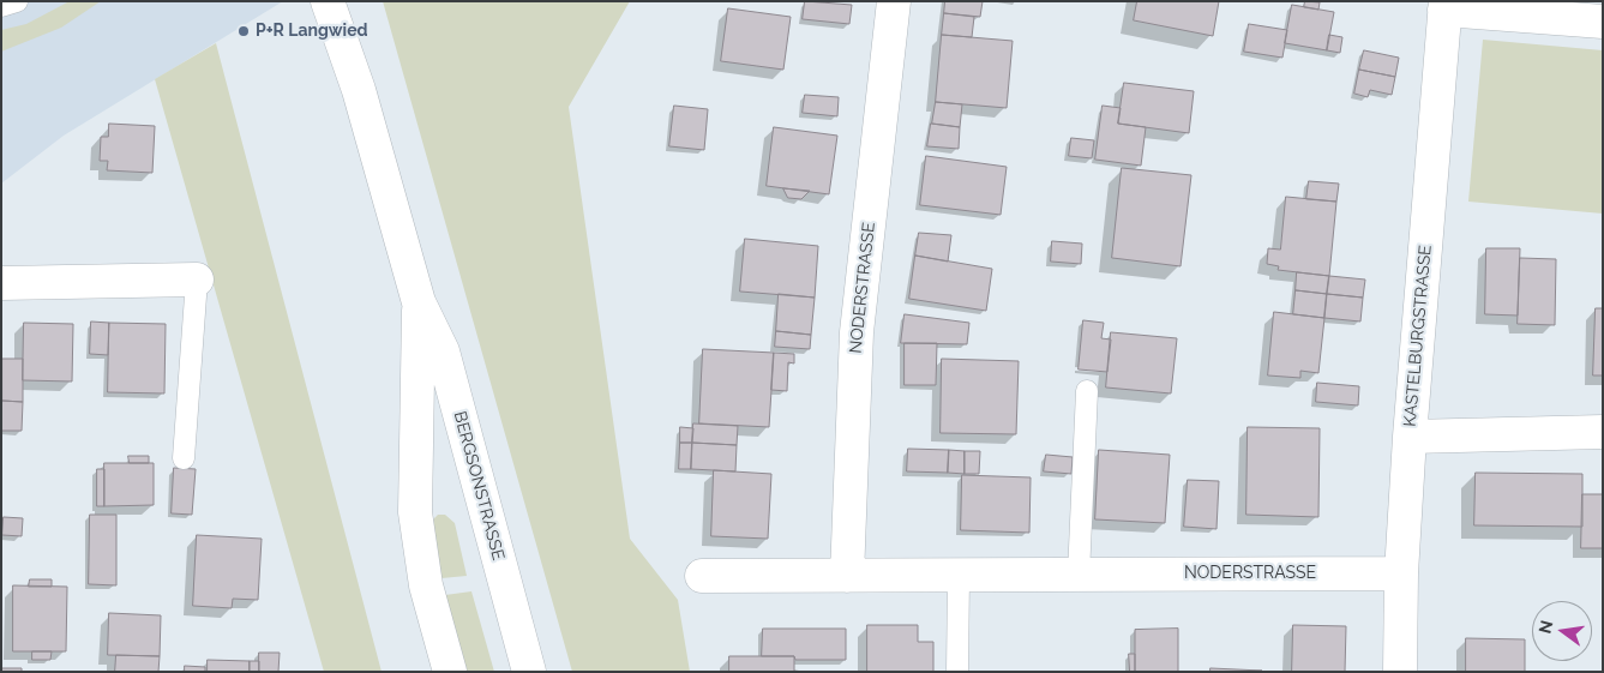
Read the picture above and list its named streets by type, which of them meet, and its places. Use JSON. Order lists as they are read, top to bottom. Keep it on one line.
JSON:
{"streets":{"street":["NODERSTRASSE","KASTELBURGSTRASSE","BERGSONSTRASSE"]},"crossings":[["NODERSTRASSE","KASTELBURGSTRASSE"]],"places":["P+R Langwied"],"north":"left"}
